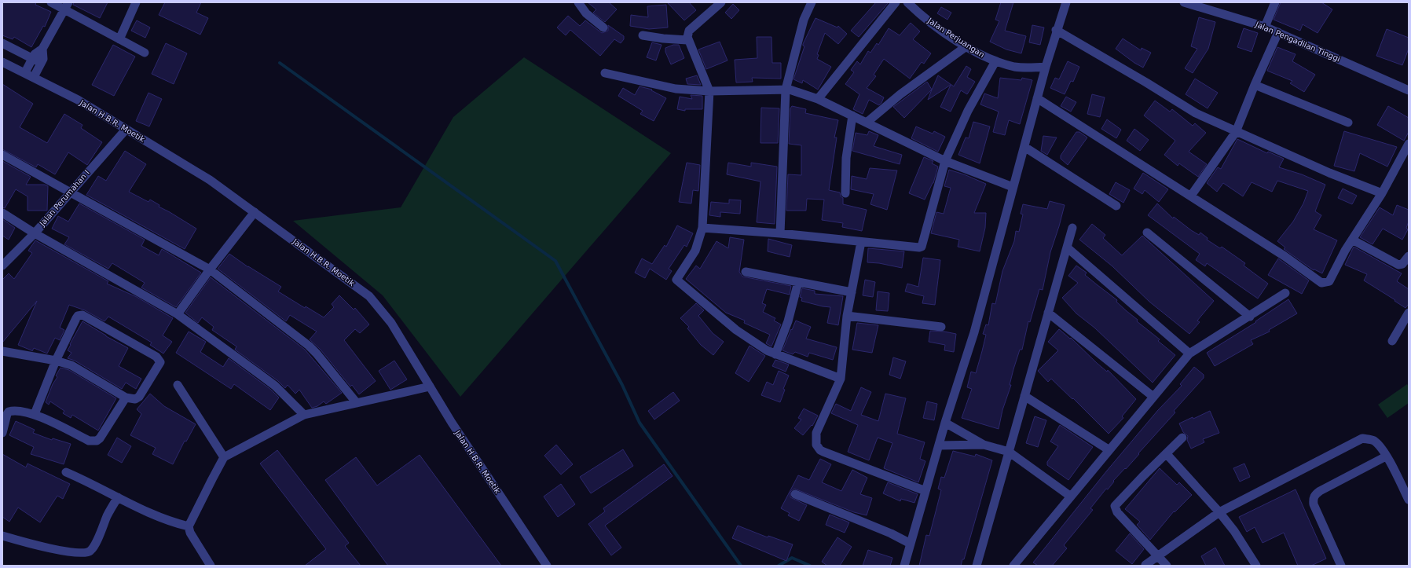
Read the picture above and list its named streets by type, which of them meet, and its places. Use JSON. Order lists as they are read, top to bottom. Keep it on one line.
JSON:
{"streets":{"street":["Jalan Perjuangan","Jalan Pengadilan Tinggi","Jalan H.B.R. Moetik","Jalan Perumahan I"]},"crossings":[["Jalan H.B.R. Moetik","Jalan Perumahan I"]]}
